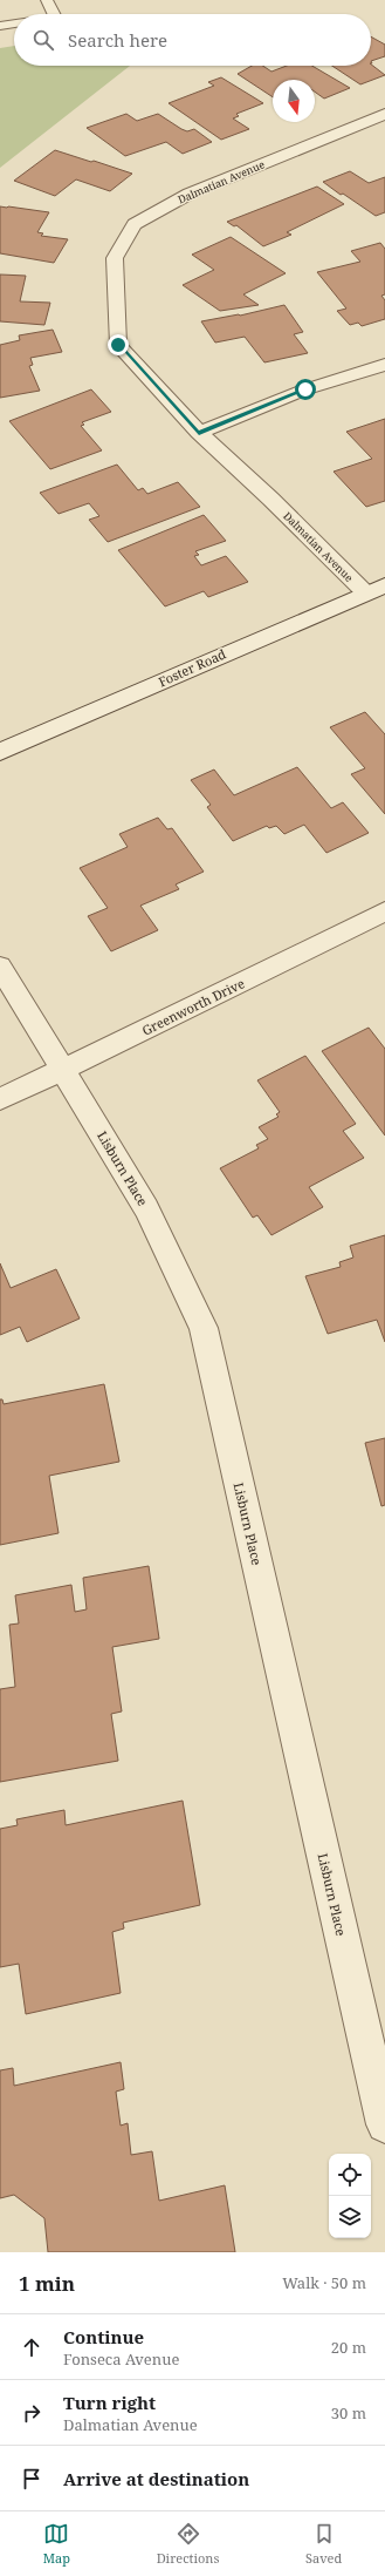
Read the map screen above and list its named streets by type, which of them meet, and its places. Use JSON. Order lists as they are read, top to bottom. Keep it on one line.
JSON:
{"streets":{"street":["Dalmatian Avenue","Foster Road","Greenworth Drive","Lisburn Place"]},"crossings":[["Dalmatian Avenue","Foster Road"],["Greenworth Drive","Lisburn Place"]],"north":"bottom","page":{"search":"Search here","heading":["1 min","Walk · 50 m"],"list":[["Continue","Fonseca Avenue","20 m"],["Turn right","Dalmatian Avenue","30 m"],"Arrive at destination"],"nav":["Map","Directions","Saved"]}}
